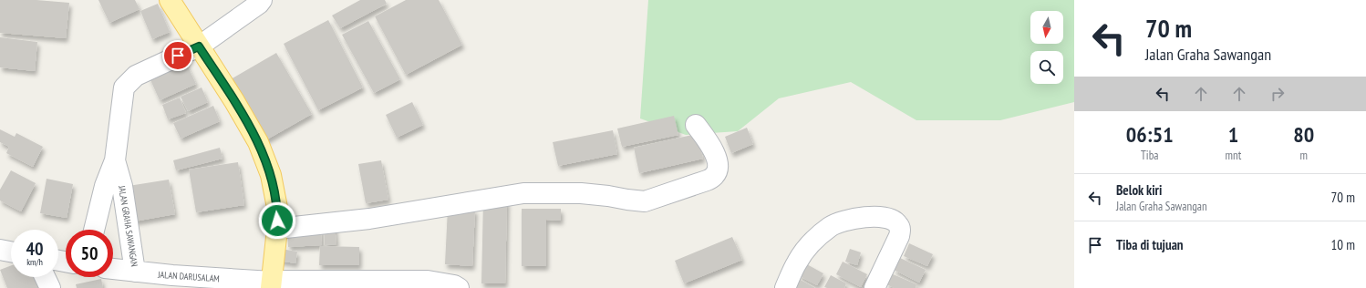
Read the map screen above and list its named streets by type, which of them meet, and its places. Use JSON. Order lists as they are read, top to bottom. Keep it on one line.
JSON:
{"streets":{"street":["JALAN GRAHA SAWANGAN","JALAN DARUSALAM"]},"crossings":[["JALAN GRAHA SAWANGAN","JALAN DARUSALAM"]],"north":"bottom","page":{"turn":["70 m","Jalan Graha Sawangan"],"eta":["06:51","Tiba","1","mnt","80","m"],"list":[{"name":"Belok kiri","note":"Jalan Graha Sawangan","value":"70 m"},{"name":"Tiba di tujuan","value":"10 m"}],"speed":"40 km/h","limit":"50"}}
